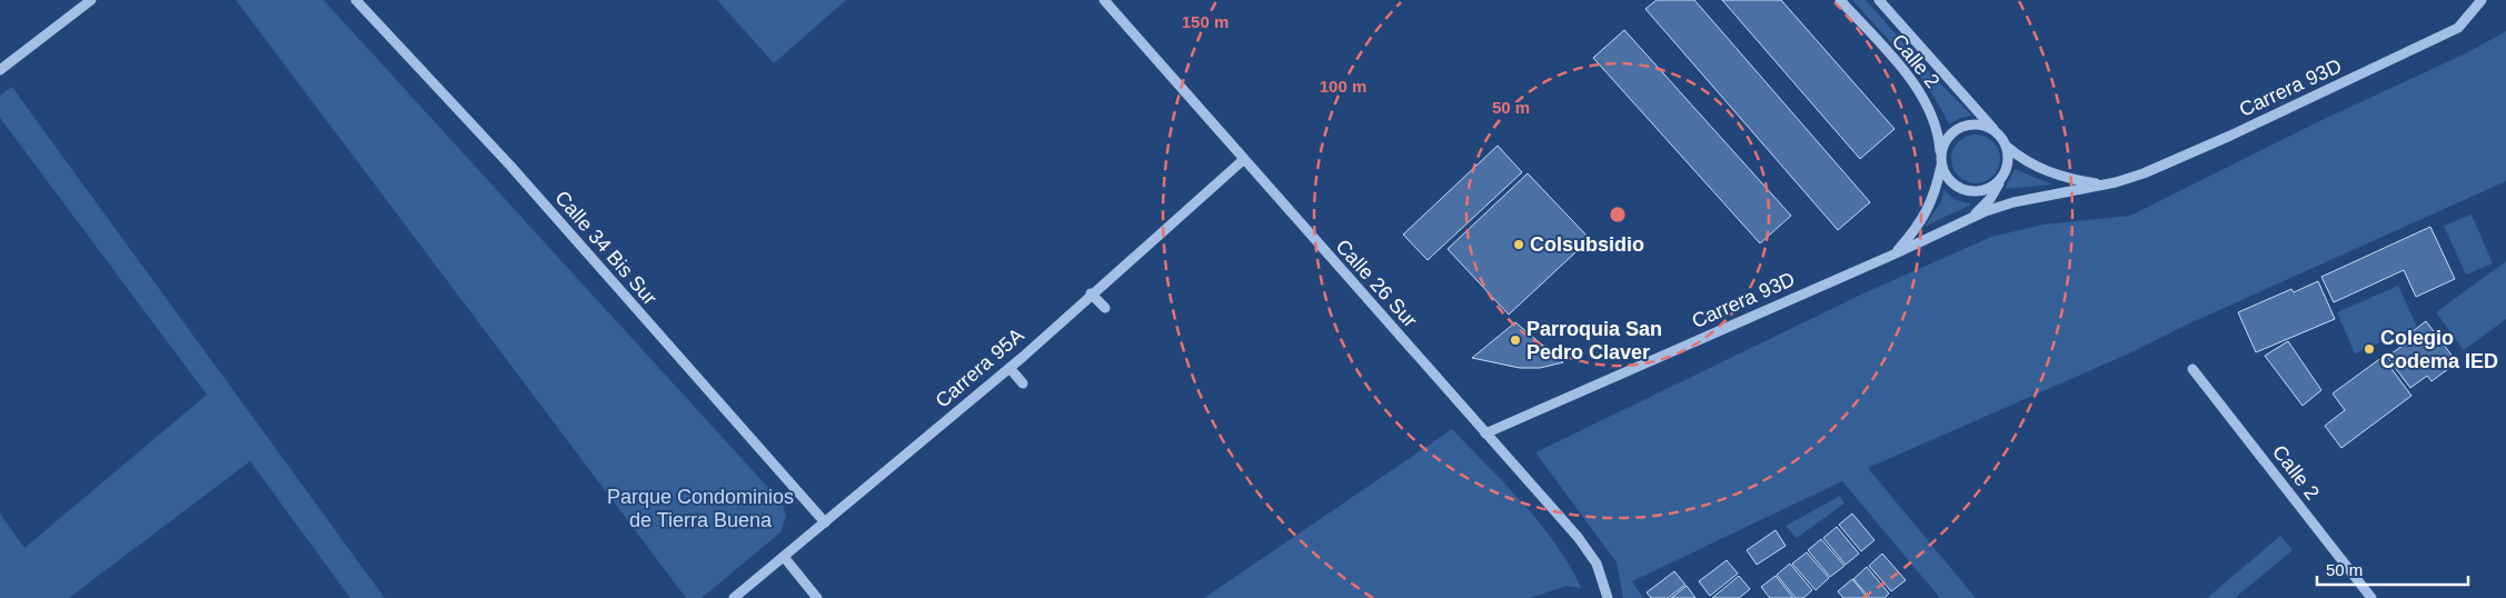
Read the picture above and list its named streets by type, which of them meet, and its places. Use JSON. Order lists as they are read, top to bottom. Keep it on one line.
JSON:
{"streets":{"street":["Calle 2","Carrera 93D","Calle 34 Bis Sur","Calle 26 Sur","Carrera 95A"]},"crossings":[["Calle 2","Carrera 93D"],["Carrera 93D","Calle 26 Sur"],["Calle 34 Bis Sur","Carrera 95A"],["Calle 26 Sur","Carrera 95A"]],"parks":["Parque Condominios de Tierra Buena"],"places":["Colsubsidio","Parroquia San Pedro Claver","Colegio Codema IED"],"scale_bar":"50 m","rings":["150 m","100 m","50 m"]}
